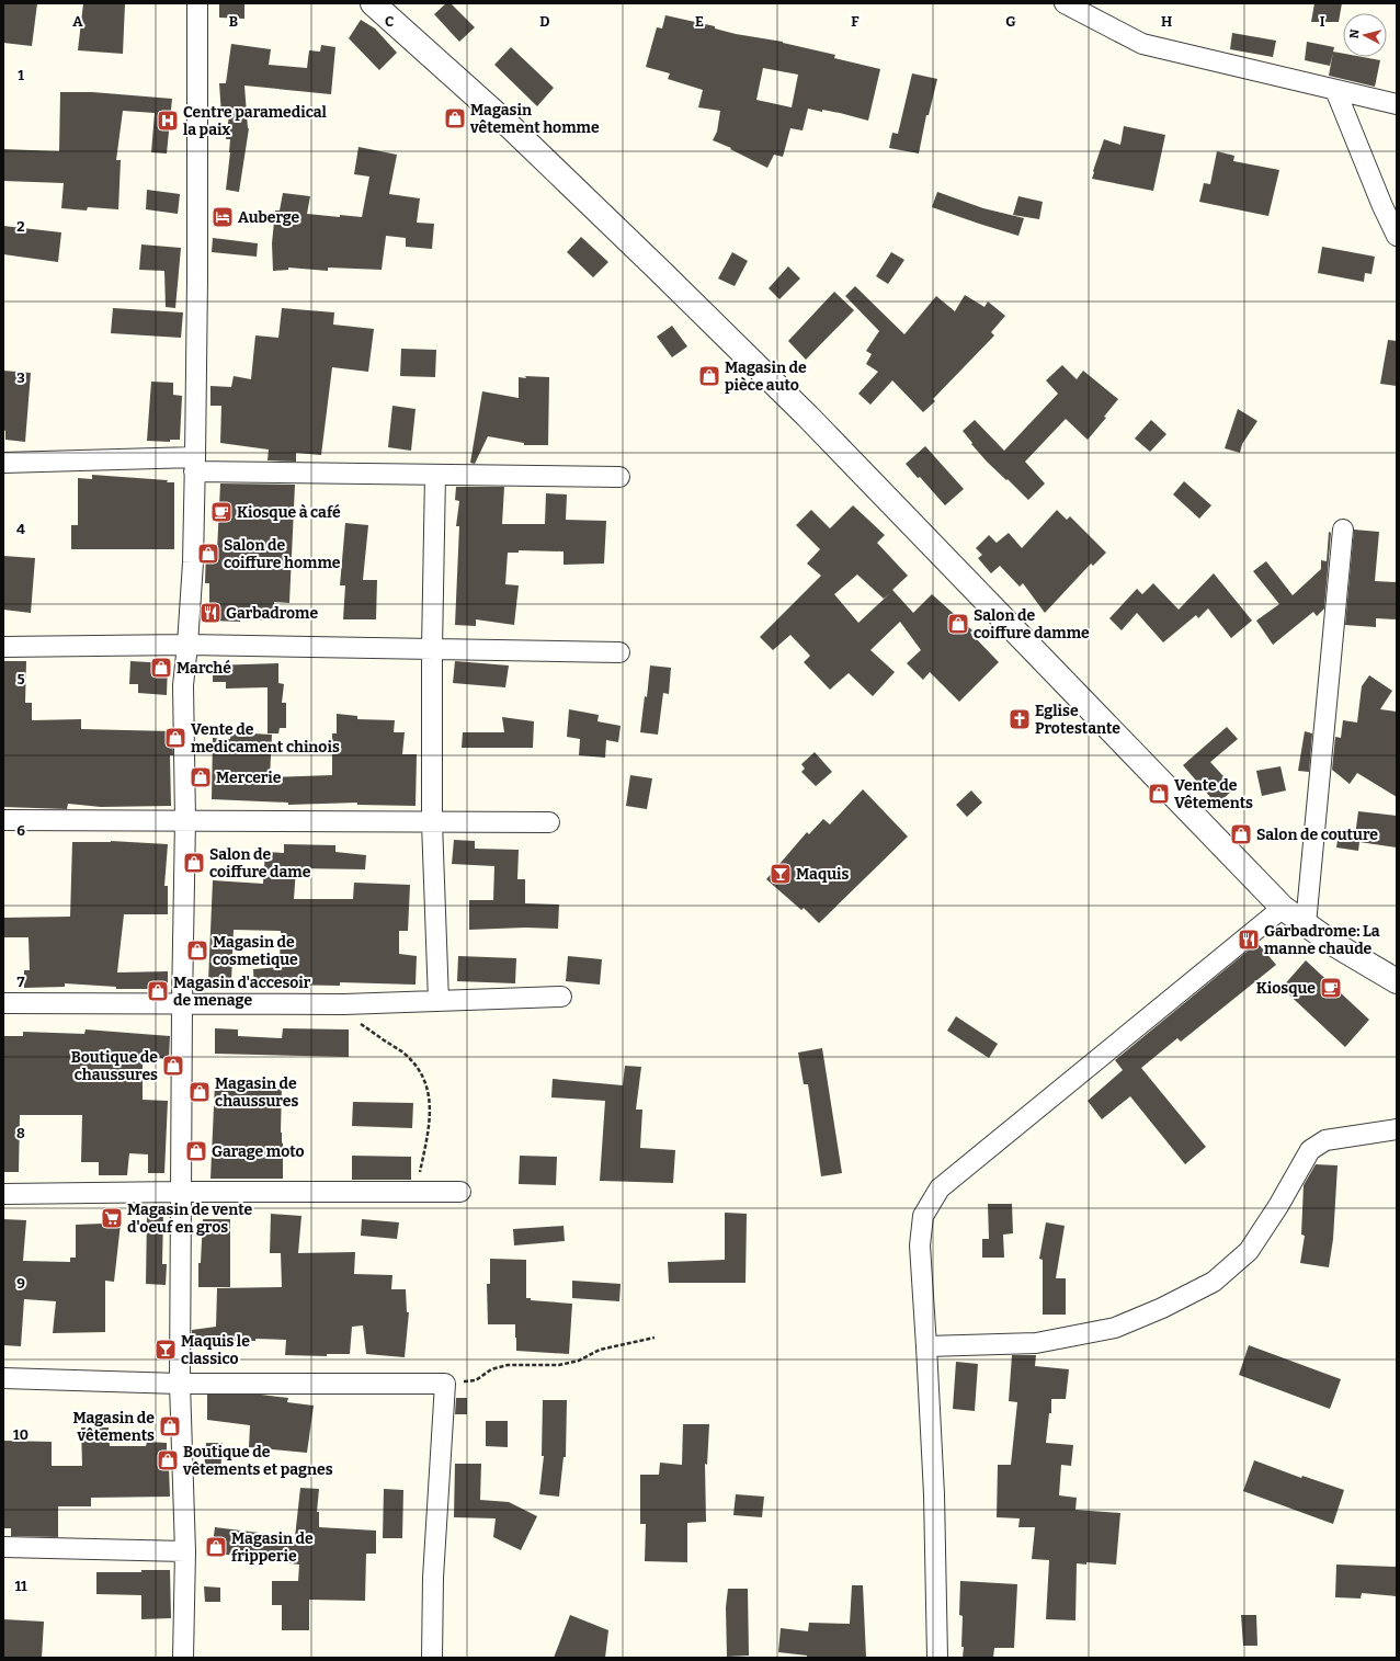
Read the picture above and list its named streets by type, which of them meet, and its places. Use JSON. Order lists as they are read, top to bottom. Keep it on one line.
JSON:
{"places":{"shop":["Magasin vêtement homme","Magasin de pièce auto","Salon de coiffure homme","Salon de coiffure damme","Marché","Vente de medicament chinois","Mercerie","Vente de Vêtements","Salon de couture","Salon de coiffure dame","Magasin de cosmetique","Magasin d'accesoir de menage","Boutique de chaussures","Magasin de chaussures","Garage moto","Magasin de vêtements","Boutique de vêtements et pagnes","Magasin de fripperie"],"hospital":["Centre paramedical la paix"],"hotel":["Auberge"],"cafe":["Kiosque à café","Kiosque"],"restaurant":["Garbadrome","Garbadrome: La manne chaude"],"church":["Eglise Protestante"],"bar":["Maquis","Maquis le classico"],"supermarket":["Magasin de vente d'oeuf en gros"]},"north":"left","grid":{"columns":["A","B","C","D","E","F","G","H","I"],"rows":["1","2","3","4","5","6","7","8","9","10","11"]}}
